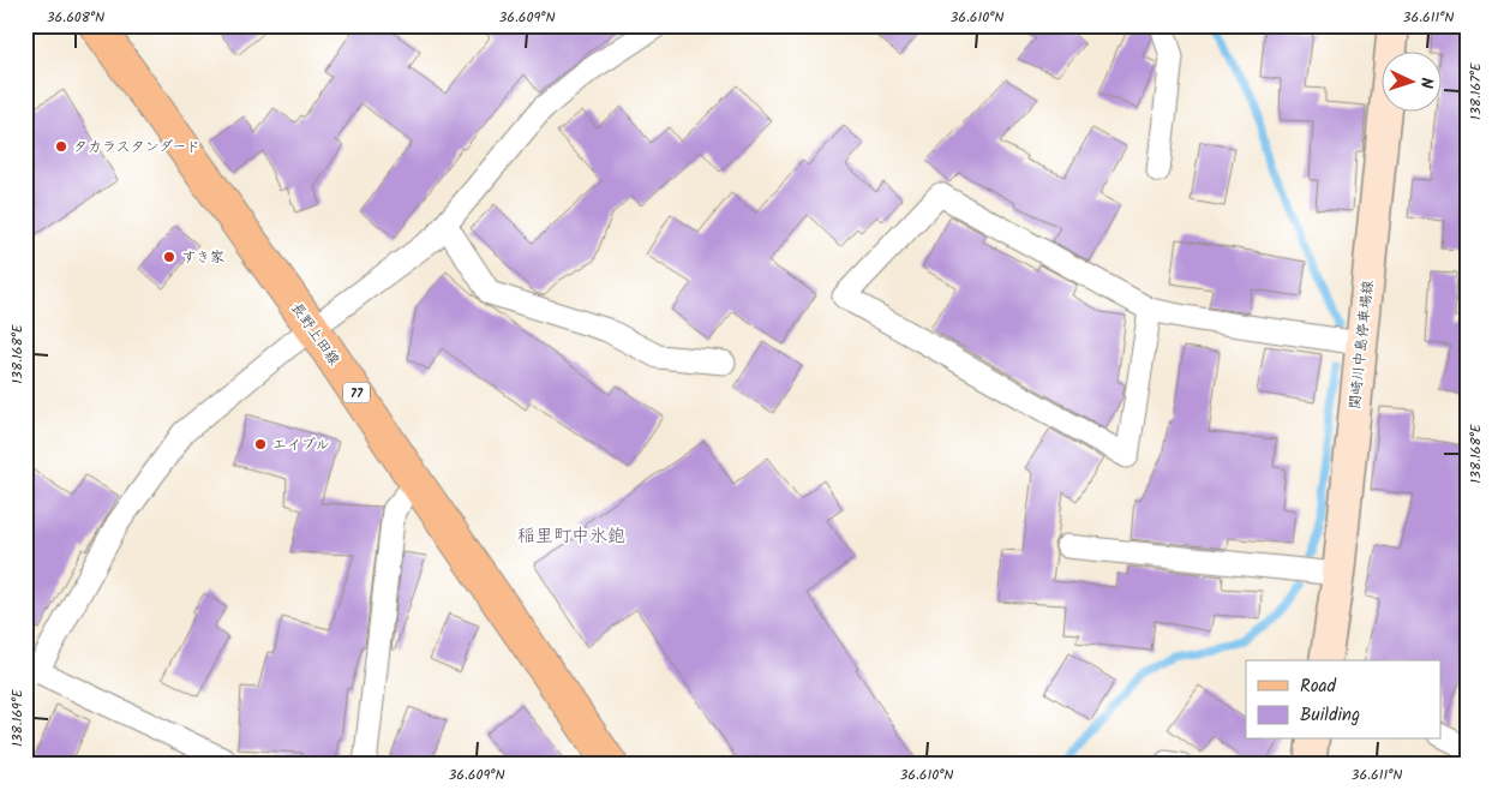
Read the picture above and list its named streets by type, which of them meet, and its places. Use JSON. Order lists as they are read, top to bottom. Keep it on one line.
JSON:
{"streets":{"main road":["長野上田線","関崎川中島停車場線","77"]},"districts":["稲里町中氷鉋"],"places":["タカラスタンダード","すき家","エイブル"],"legend":["Road","Building"],"north":"right","coordinates":["36.608°N","36.609°N","36.610°N","36.611°N","138.167°E","138.168°E","138.169°E"]}
